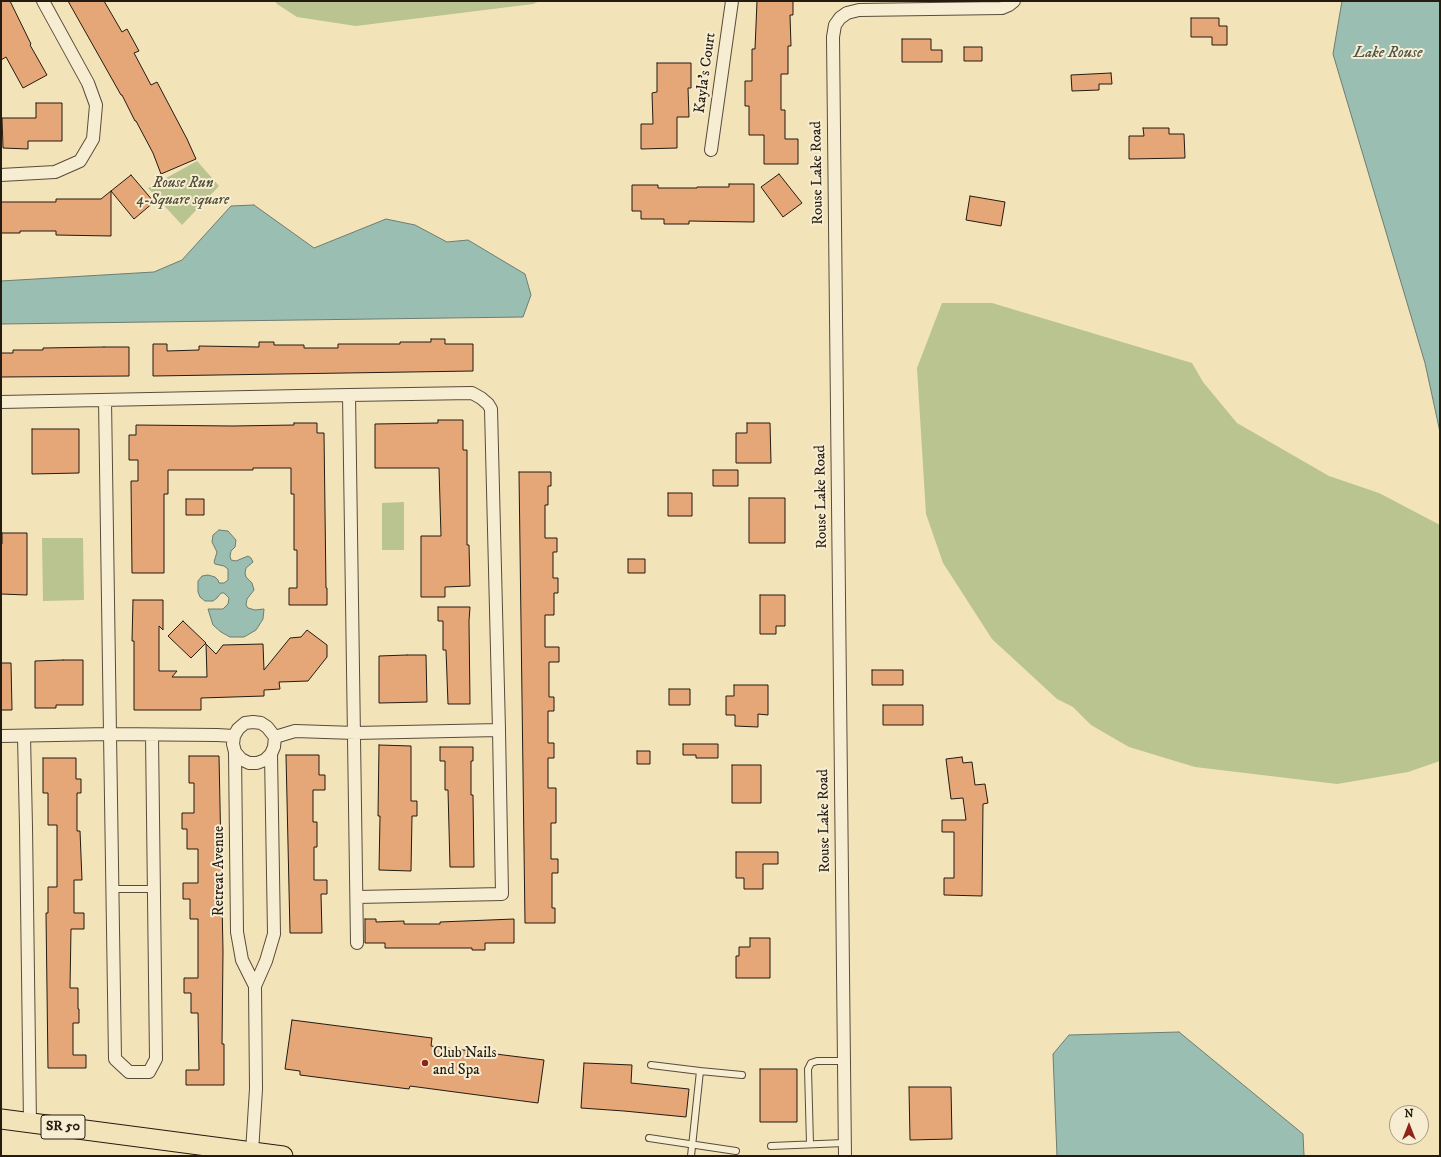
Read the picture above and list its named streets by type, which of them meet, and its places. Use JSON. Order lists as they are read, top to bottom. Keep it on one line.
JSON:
{"streets":{"highway":["SR 50"],"street":["Kayla's Court","Rouse Lake Road","Retreat Avenue"]},"crossings":[["Retreat Avenue","SR 50"]],"water":["Lake Rouse"],"parks":["Rouse Run 4-Square square"],"places":["Club Nails and Spa"],"north":"top"}
